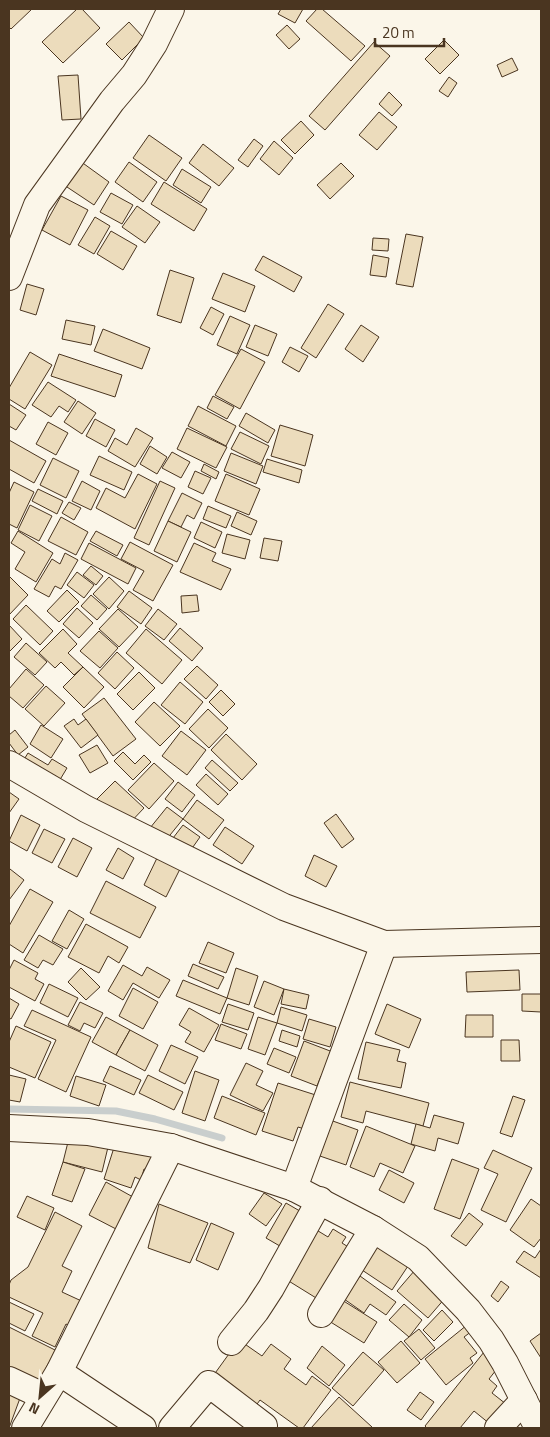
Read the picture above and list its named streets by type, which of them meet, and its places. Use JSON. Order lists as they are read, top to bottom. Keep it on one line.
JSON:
{"scale_bar":"20 m","north":"bottom left"}
